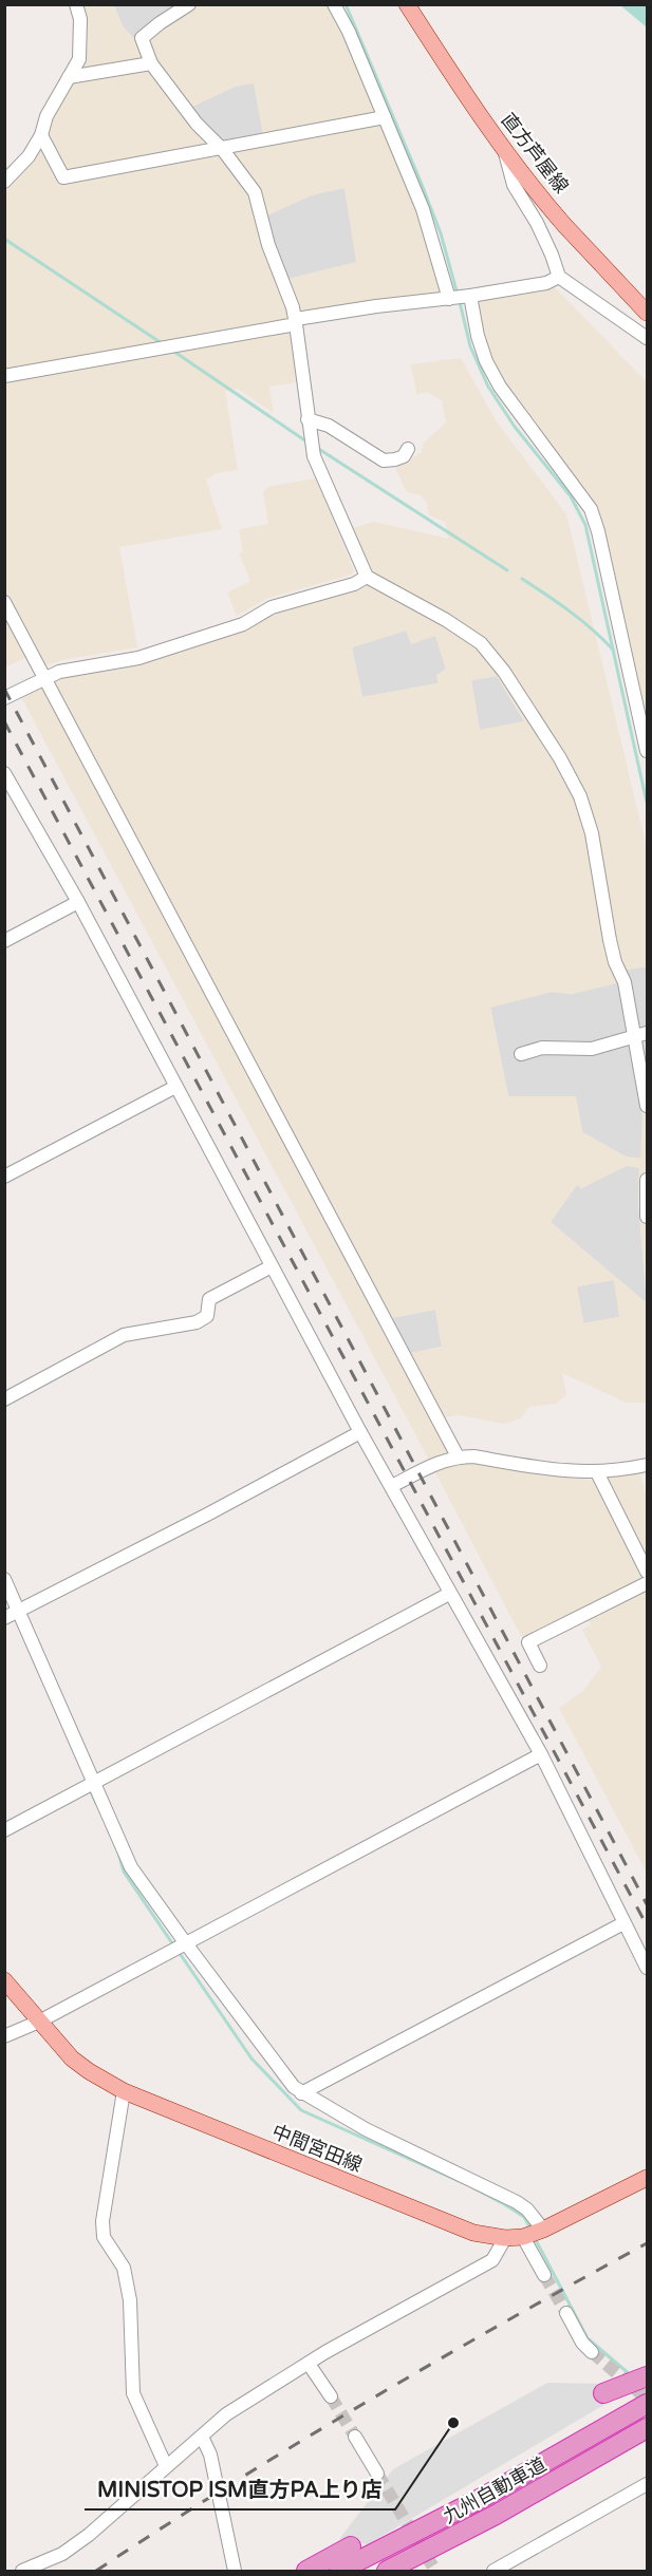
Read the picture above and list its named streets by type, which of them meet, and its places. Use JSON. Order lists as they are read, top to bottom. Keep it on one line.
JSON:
{"streets":{"highway":["九州自動車道"],"main road":["直方芦屋線","中間宮田線"]},"places":["MINISTOP ISM直方PA上り店"]}
